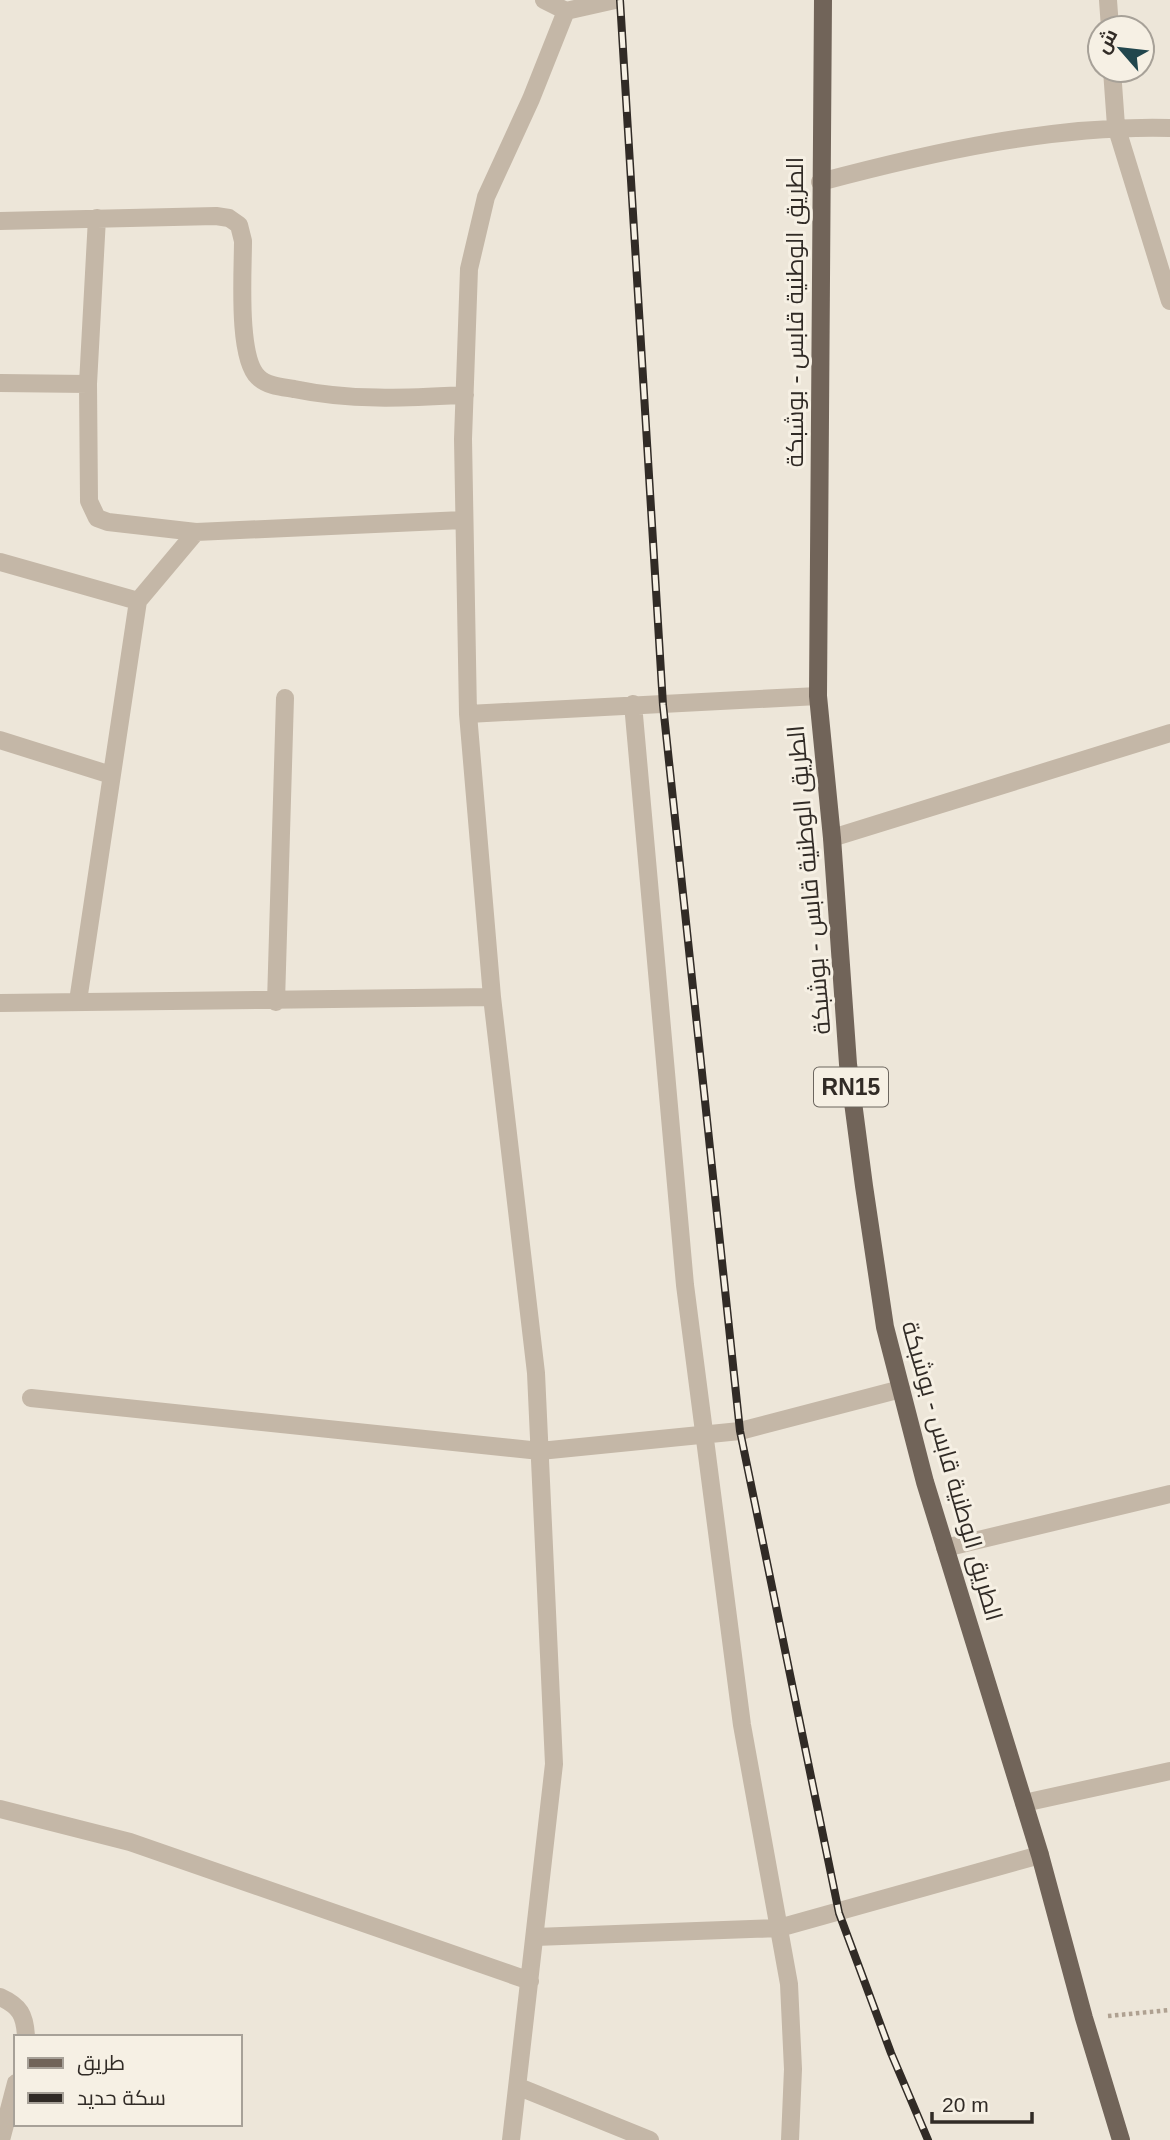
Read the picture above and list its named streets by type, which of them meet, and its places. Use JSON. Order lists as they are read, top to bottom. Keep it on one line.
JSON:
{"streets":{"main road":["الطريق الوطنية قابس - بوشبكة","RN15"]},"legend":["طريق","سكة حديد"],"scale_bar":"20 m","north":"top left"}
